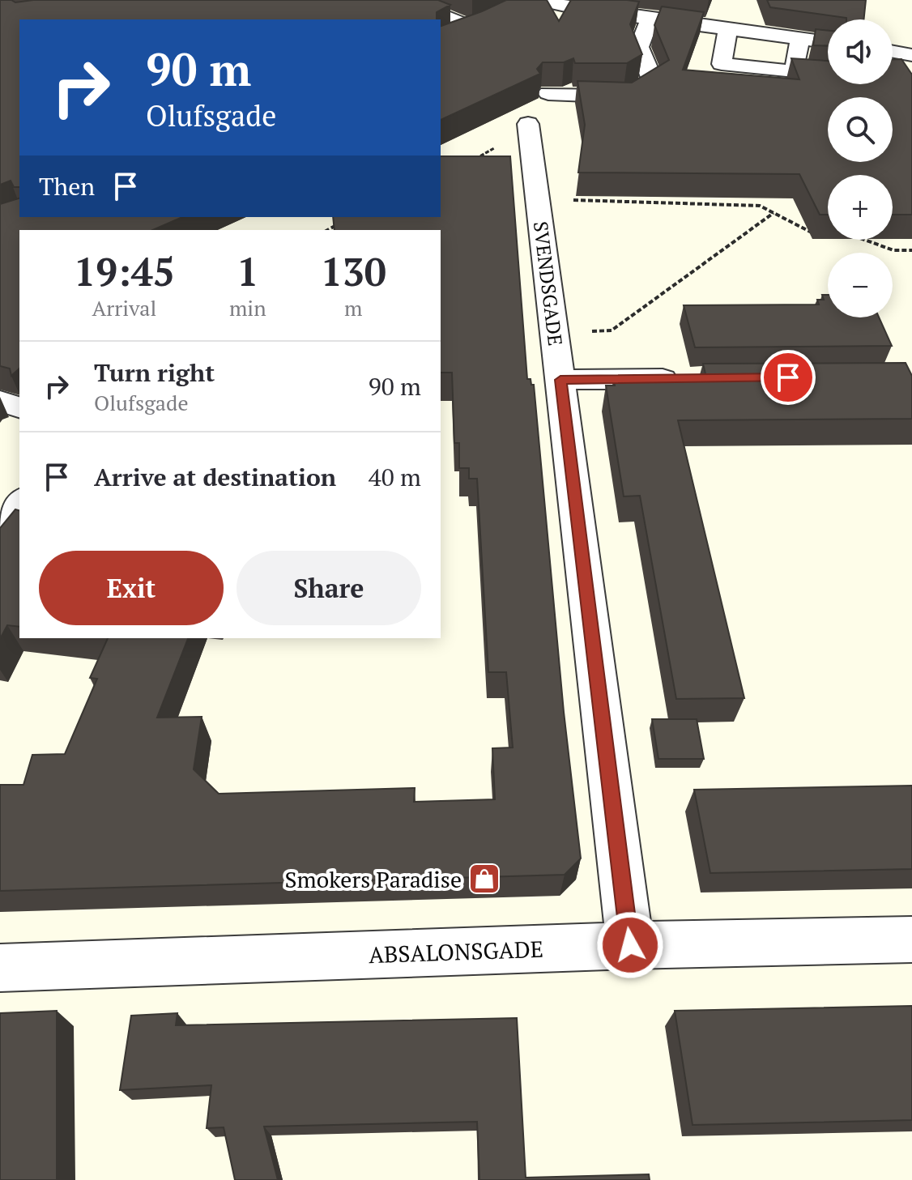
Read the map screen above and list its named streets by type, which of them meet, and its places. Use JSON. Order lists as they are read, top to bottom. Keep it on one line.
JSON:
{"streets":{"street":["SVENDSGADE","ABSALONSGADE"]},"crossings":[["SVENDSGADE","ABSALONSGADE"]],"places":{"shop":["Smokers Paradise"]},"page":{"map_buttons":["+","−"],"turn":["90 m","Olufsgade"],"then":"Then","eta":["19:45","Arrival","1","min","130","m"],"list":[{"name":"Turn right","note":"Olufsgade","value":"90 m"},{"name":"Arrive at destination","value":"40 m"}],"buttons":["Exit","Share"]}}
